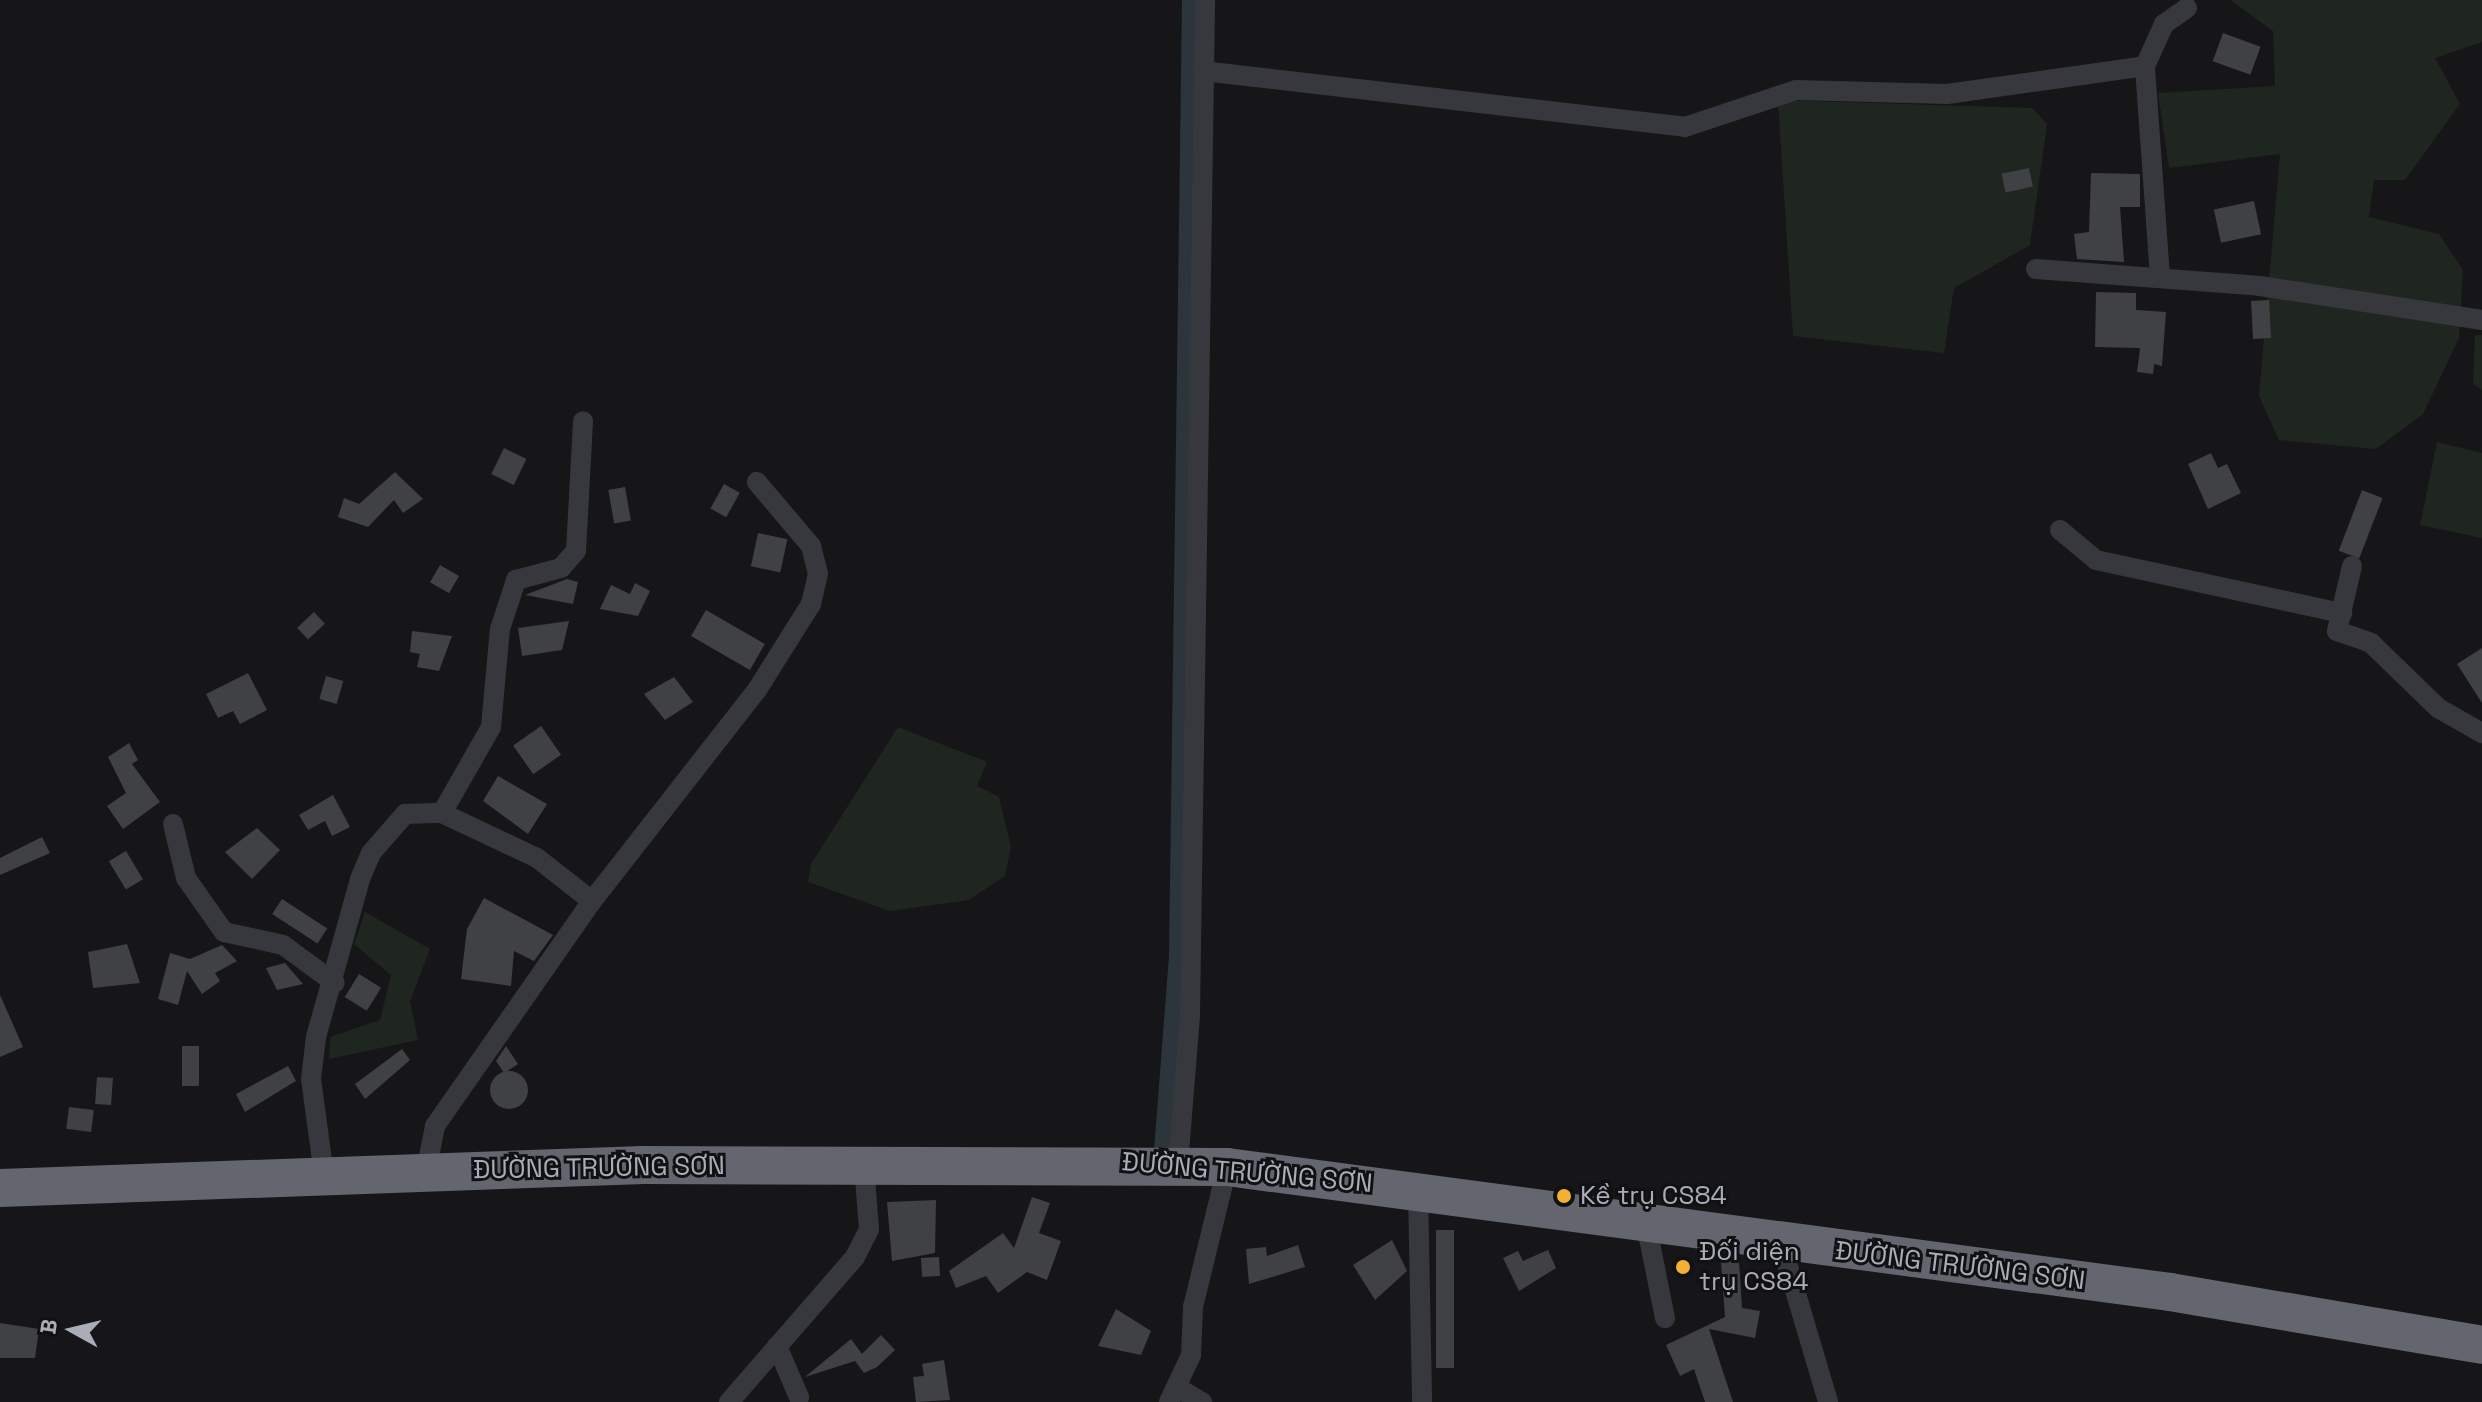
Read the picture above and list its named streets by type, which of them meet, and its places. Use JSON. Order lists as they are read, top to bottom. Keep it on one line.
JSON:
{"streets":{"highway":["ĐƯỜNG TRƯỜNG SƠN"]},"places":["Kề trụ CS84","Đối diện trụ CS84"],"north":"left"}
